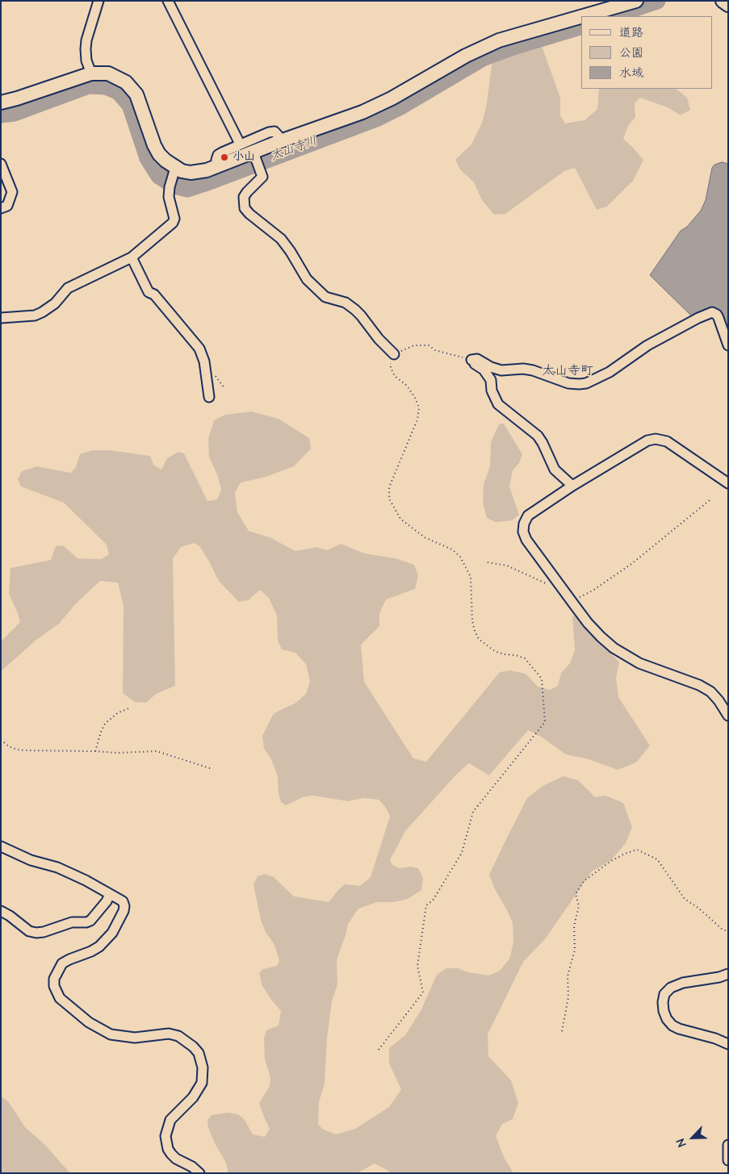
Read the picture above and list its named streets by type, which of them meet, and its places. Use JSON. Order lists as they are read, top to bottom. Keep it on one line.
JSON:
{"districts":["太山寺町"],"water":["太山寺川"],"places":["小山"],"legend":["道路","公園","水域"],"north":"bottom left"}
